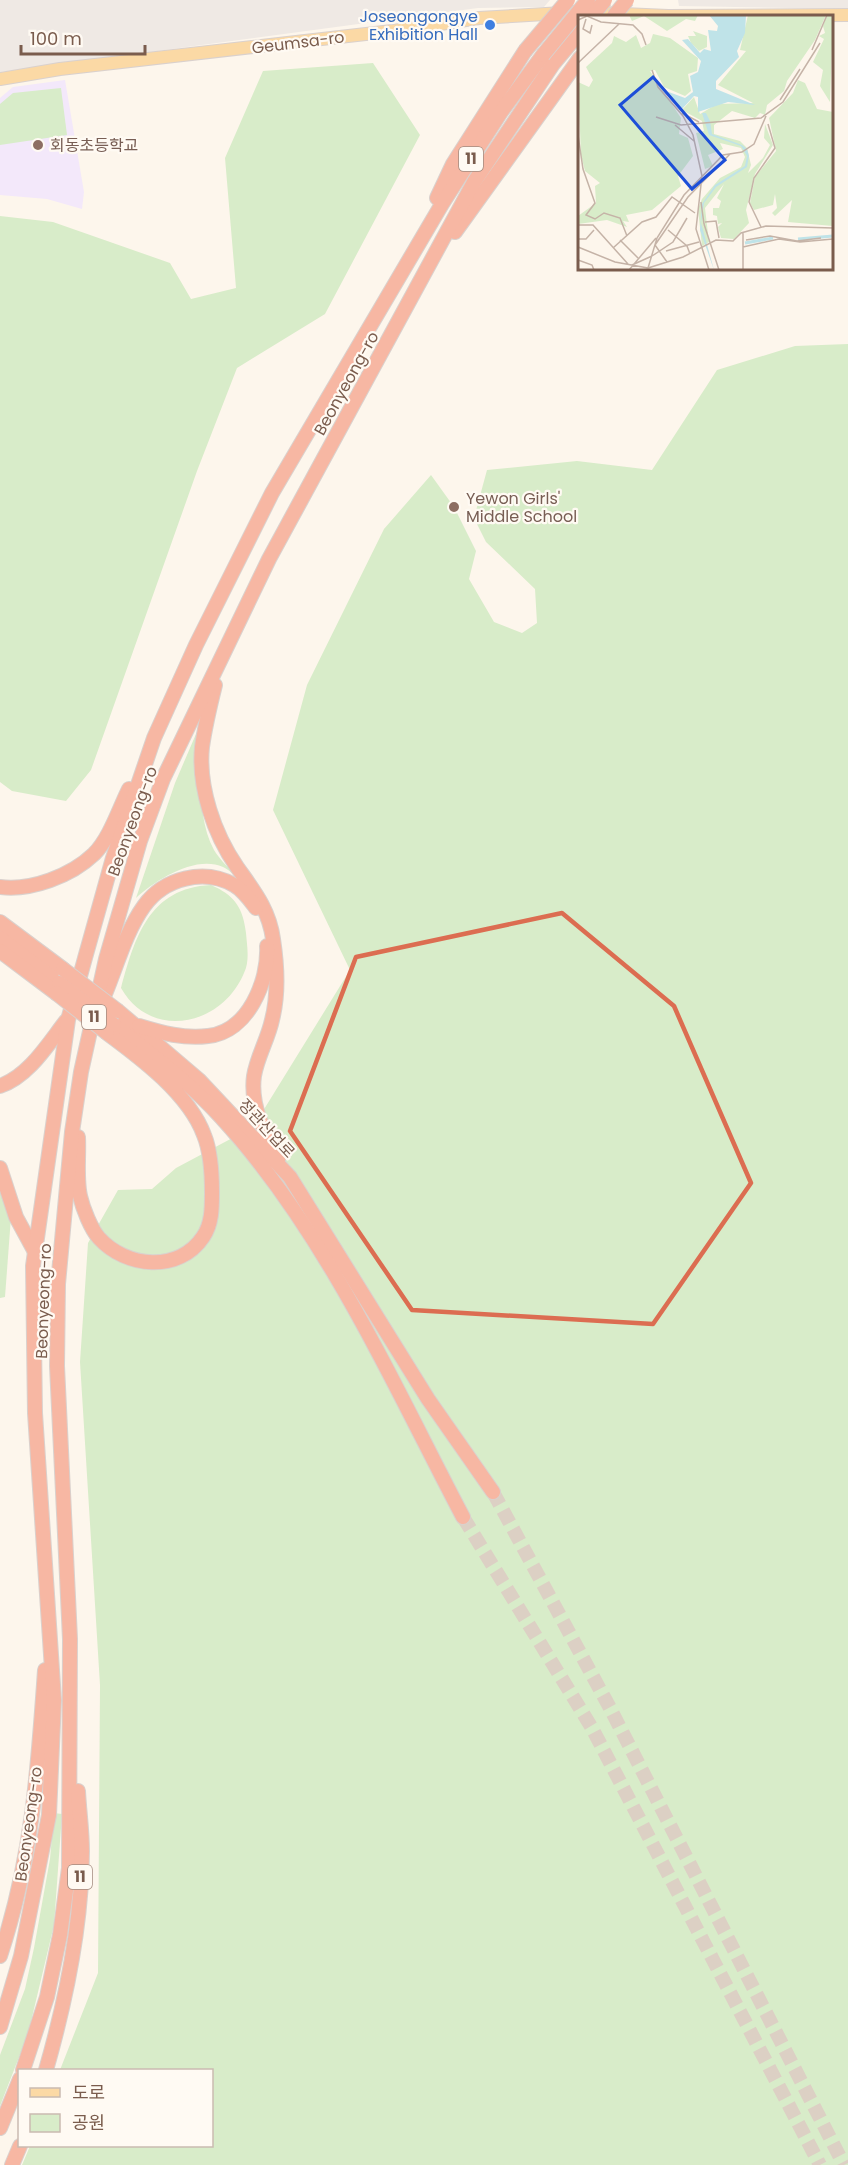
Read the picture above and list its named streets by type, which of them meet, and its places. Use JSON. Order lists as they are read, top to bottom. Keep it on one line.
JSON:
{"streets":{"highway":["11","Beonyeong-ro","정관산업로"],"main road":["Geumsa-ro"]},"crossings":[["11","Beonyeong-ro"]],"places":["Joseongongye Exhibition Hall","회동초등학교","Yewon Girls' Middle School"],"legend":["도로","공원"],"scale_bar":"100 m"}
